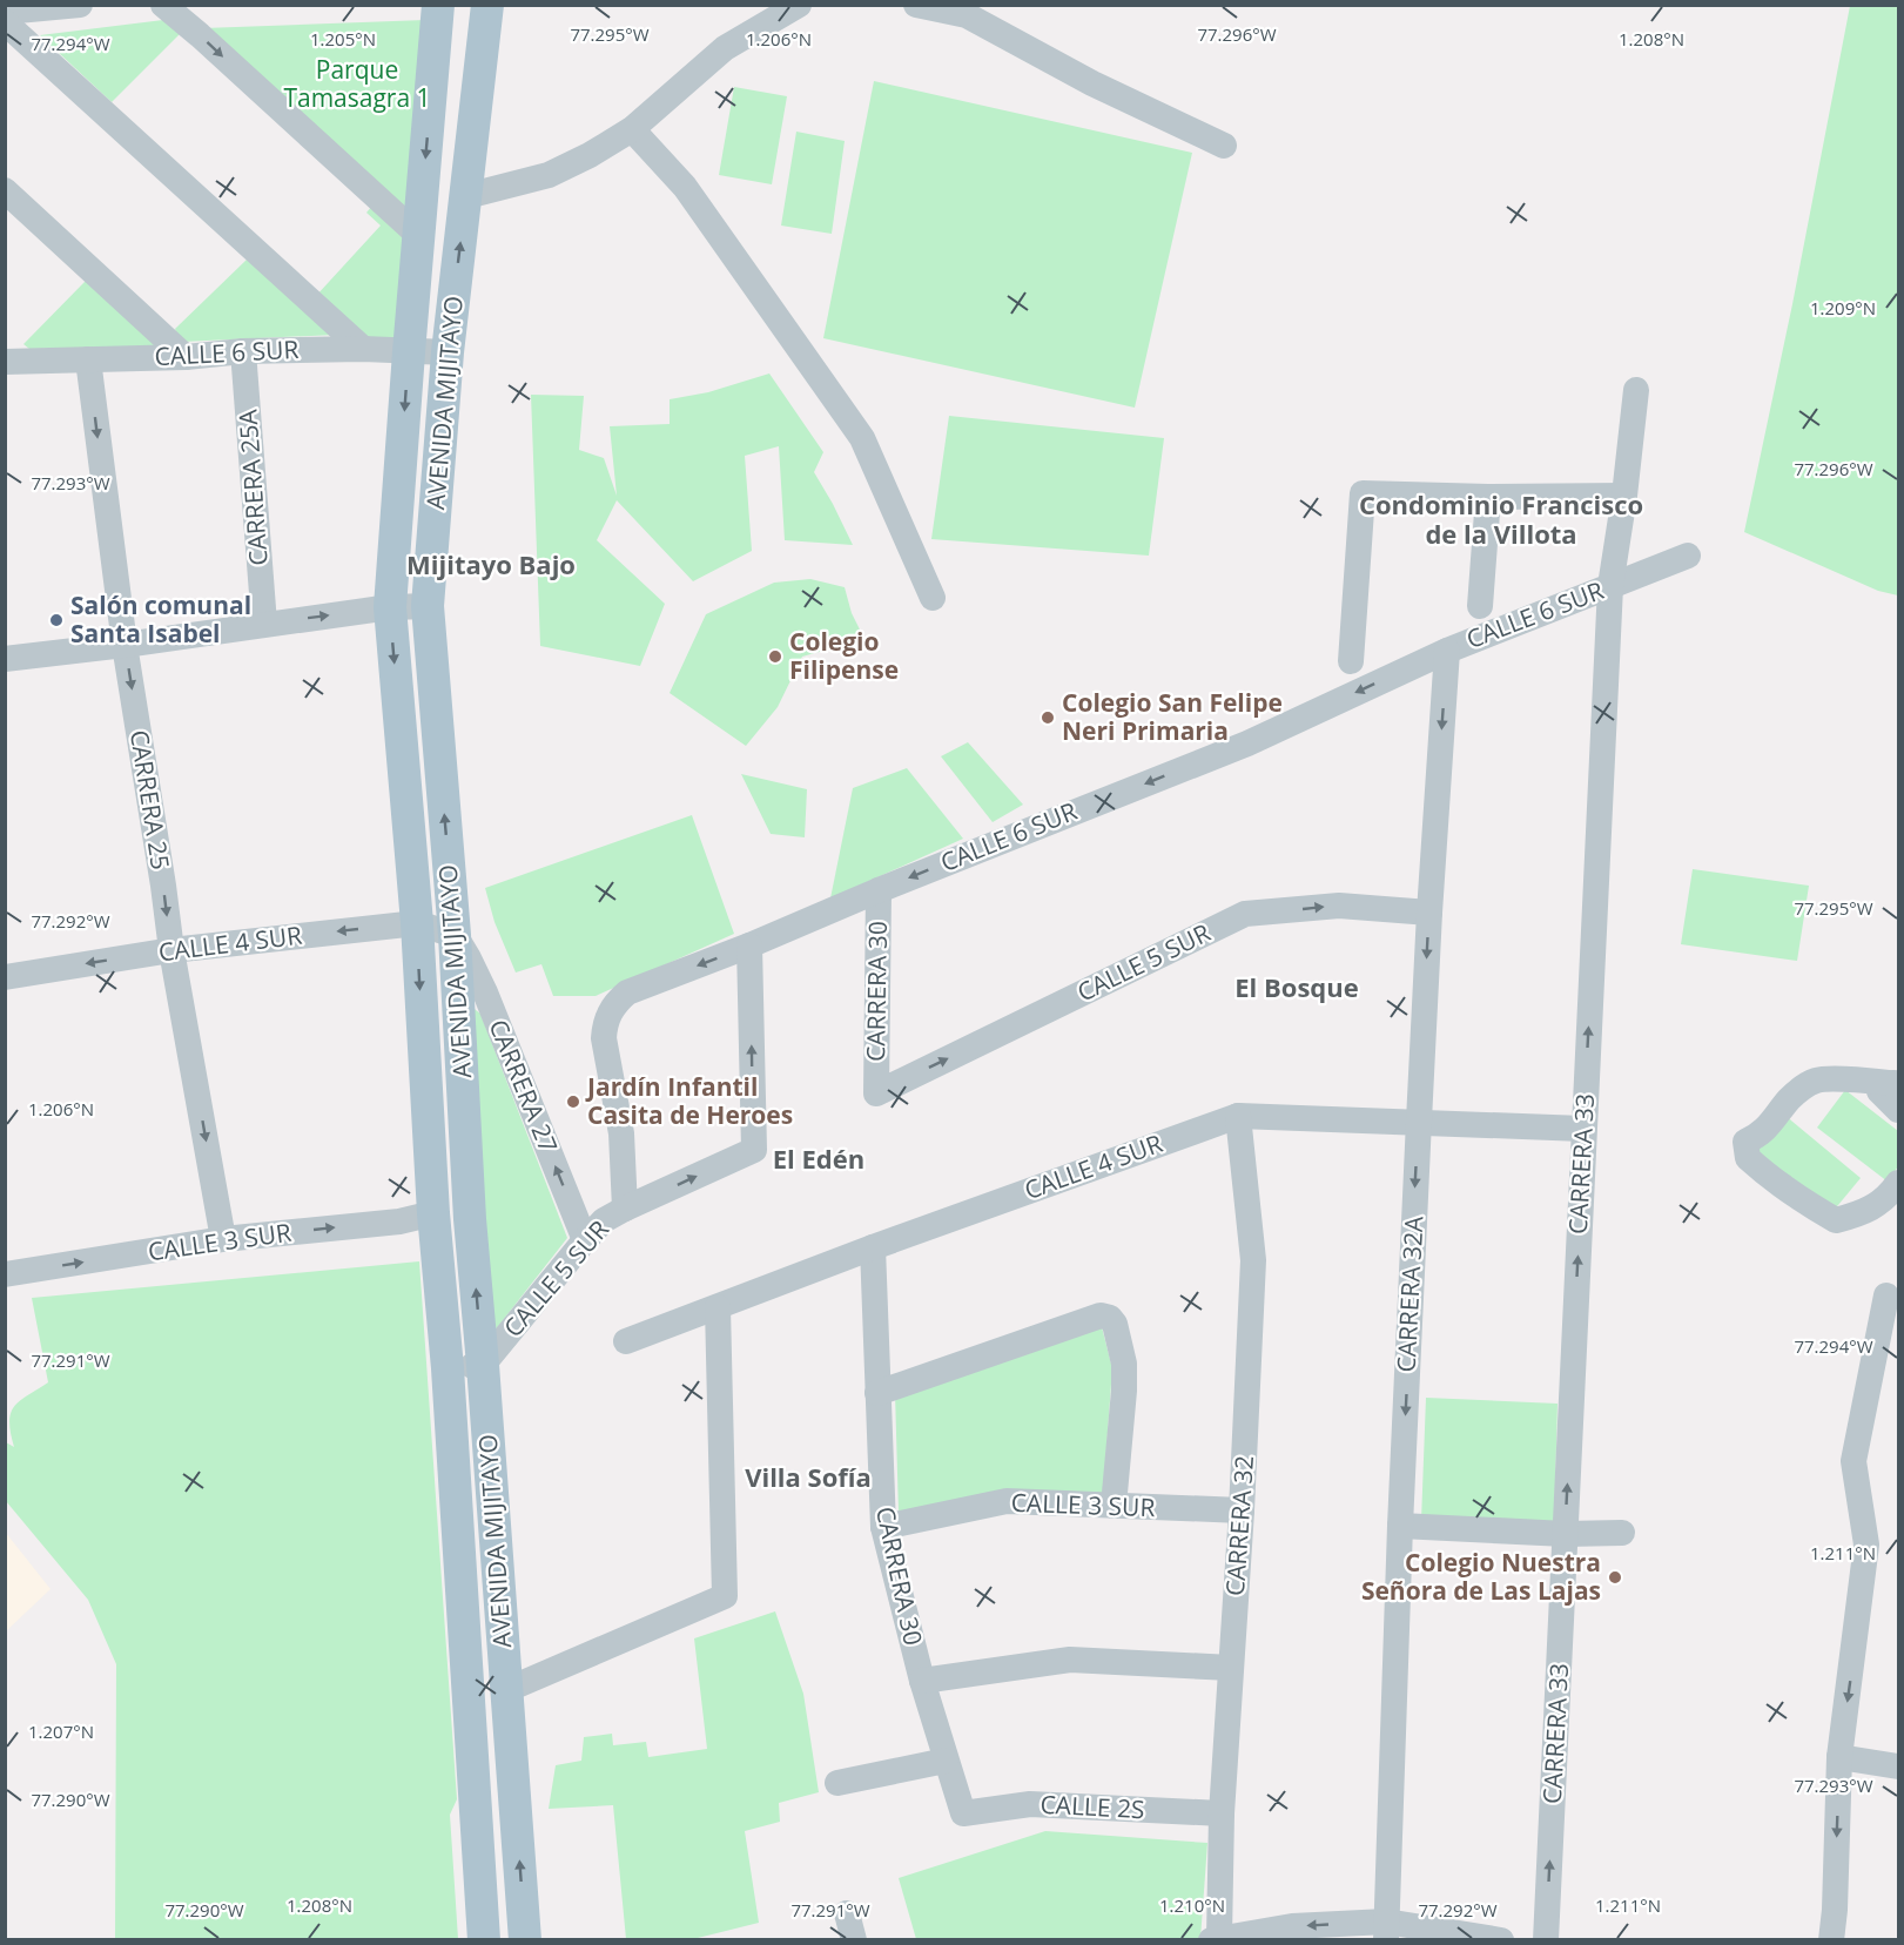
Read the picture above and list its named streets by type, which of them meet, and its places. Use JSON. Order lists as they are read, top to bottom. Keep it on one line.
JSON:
{"streets":{"main road":["AVENIDA MIJITAYO"],"street":["CALLE 6 SUR","CARRERA 25A","CARRERA 25","CALLE 4 SUR","CALLE 5 SUR","CARRERA 30","CARRERA 27","CARRERA 33","CALLE 3 SUR","CARRERA 32A","CARRERA 32","CALLE 2S"]},"crossings":[["CALLE 6 SUR","AVENIDA MIJITAYO"],["CALLE 6 SUR","CARRERA 25A"],["CALLE 6 SUR","CARRERA 25"],["CALLE 6 SUR","CALLE 5 SUR"],["CALLE 6 SUR","CARRERA 30"],["CALLE 6 SUR","CARRERA 33"],["CALLE 6 SUR","CARRERA 32A"],["AVENIDA MIJITAYO","CALLE 4 SUR"],["AVENIDA MIJITAYO","CALLE 5 SUR"],["AVENIDA MIJITAYO","CARRERA 27"],["AVENIDA MIJITAYO","CALLE 3 SUR"],["CARRERA 25","CALLE 4 SUR"],["CARRERA 25","CALLE 3 SUR"],["CALLE 4 SUR","CARRERA 30"],["CALLE 4 SUR","CARRERA 27"],["CALLE 4 SUR","CARRERA 33"],["CALLE 4 SUR","CARRERA 32A"],["CALLE 4 SUR","CARRERA 32"],["CALLE 5 SUR","CARRERA 30"],["CALLE 5 SUR","CARRERA 27"],["CALLE 5 SUR","CARRERA 32A"],["CARRERA 30","CALLE 3 SUR"],["CARRERA 30","CALLE 2S"],["CALLE 3 SUR","CARRERA 32"],["CARRERA 32","CALLE 2S"]],"one_way":["CALLE 6 SUR","CARRERA 25","CALLE 5 SUR","CARRERA 27","CARRERA 33","CALLE 3 SUR","CARRERA 32A"],"districts":["Condominio Francisco de la Villota","Mijitayo Bajo","El Bosque","El Edén","Villa Sofía"],"parks":["Parque Tamasagra 1"],"places":["Salón comunal Santa Isabel","Colegio Filipense","Colegio San Felipe Neri Primaria","Jardín Infantil Casita de Heroes","Colegio Nuestra Señora de Las Lajas"],"coordinates":["77.295°W","77.296°W","1.205°N","1.206°N","1.208°N","77.294°W","1.209°N","77.293°W","77.292°W","77.291°W","1.211°N","1.207°N","77.290°W","1.210°N"]}
